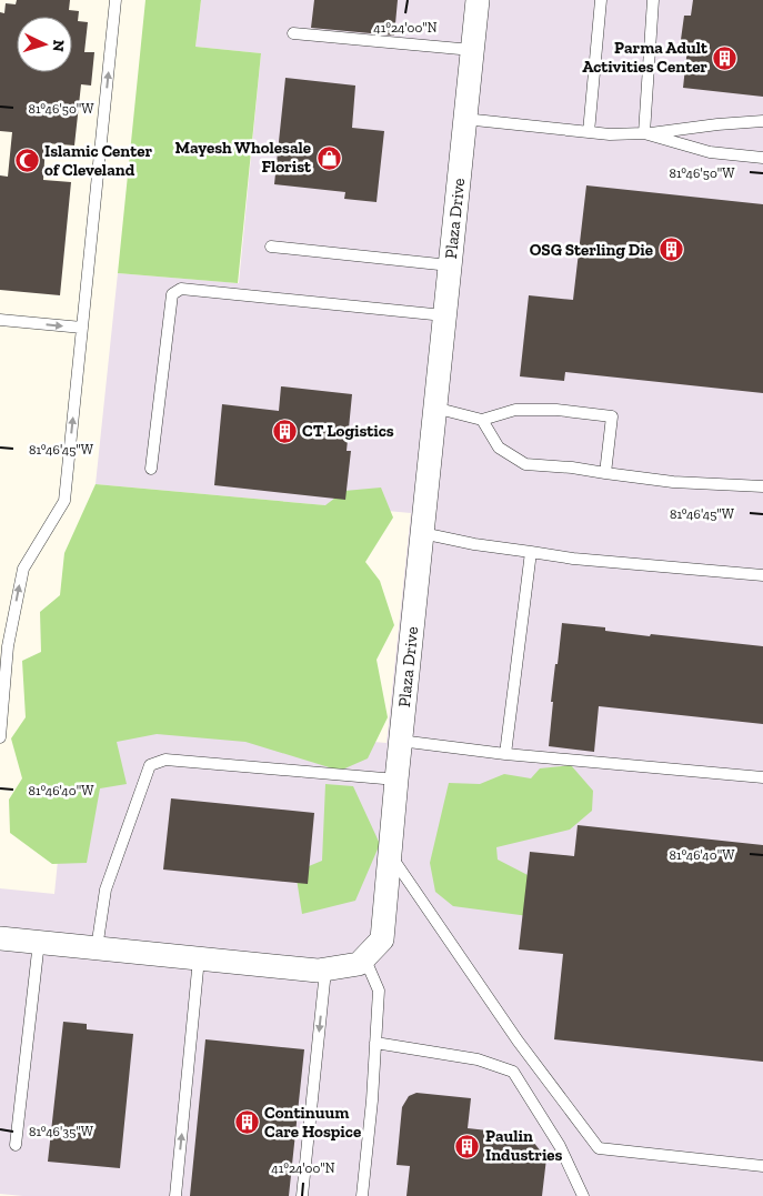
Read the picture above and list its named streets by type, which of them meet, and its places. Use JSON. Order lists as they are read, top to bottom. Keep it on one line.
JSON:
{"streets":{"street":["Plaza Drive"]},"places":{"building":["Parma Adult Activities Center","OSG Sterling Die","CT Logistics","Continuum Care Hospice","Paulin Industries"],"shop":["Mayesh Wholesale Florist"],"mosque":["Islamic Center of Cleveland"]},"north":"right","coordinates":["41°24'00\"N","81°46'50\"W","81°46'45\"W","81°46'40\"W","81°46'35\"W"]}
